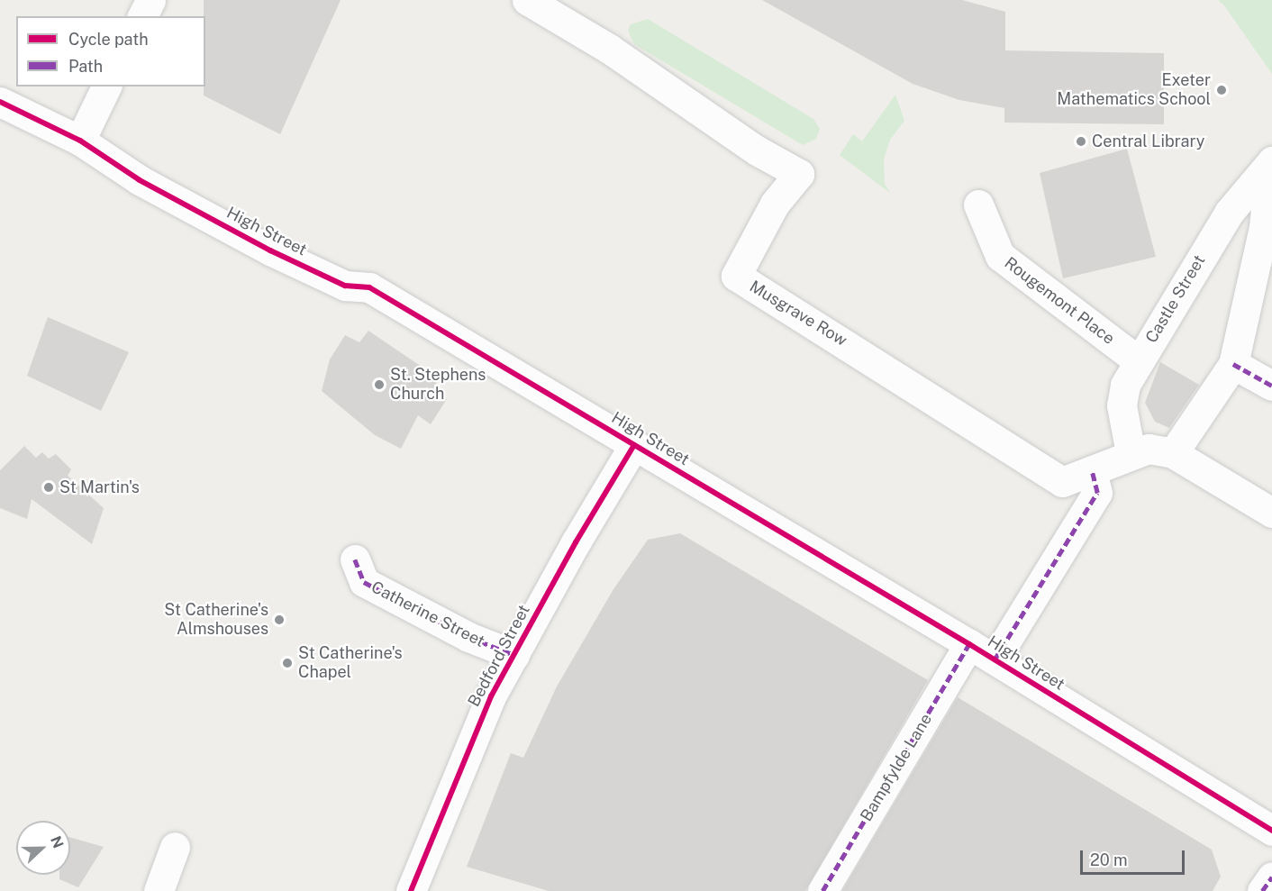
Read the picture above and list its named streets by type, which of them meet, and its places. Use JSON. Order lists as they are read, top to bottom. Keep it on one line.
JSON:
{"streets":{"street":["High Street","Castle Street","Rougemont Place","Musgrave Row","Catherine Street","Bedford Street","Bampfylde Lane"]},"crossings":[["High Street","Bedford Street"],["High Street","Bampfylde Lane"],["Castle Street","Rougemont Place"],["Castle Street","Musgrave Row"],["Catherine Street","Bedford Street"]],"places":["Exeter Mathematics School","Central Library","St. Stephens Church","St Martin's","St Catherine's Almshouses","St Catherine's Chapel"],"legend":["Cycle path","Path"],"scale_bar":"20 m","north":"right"}
